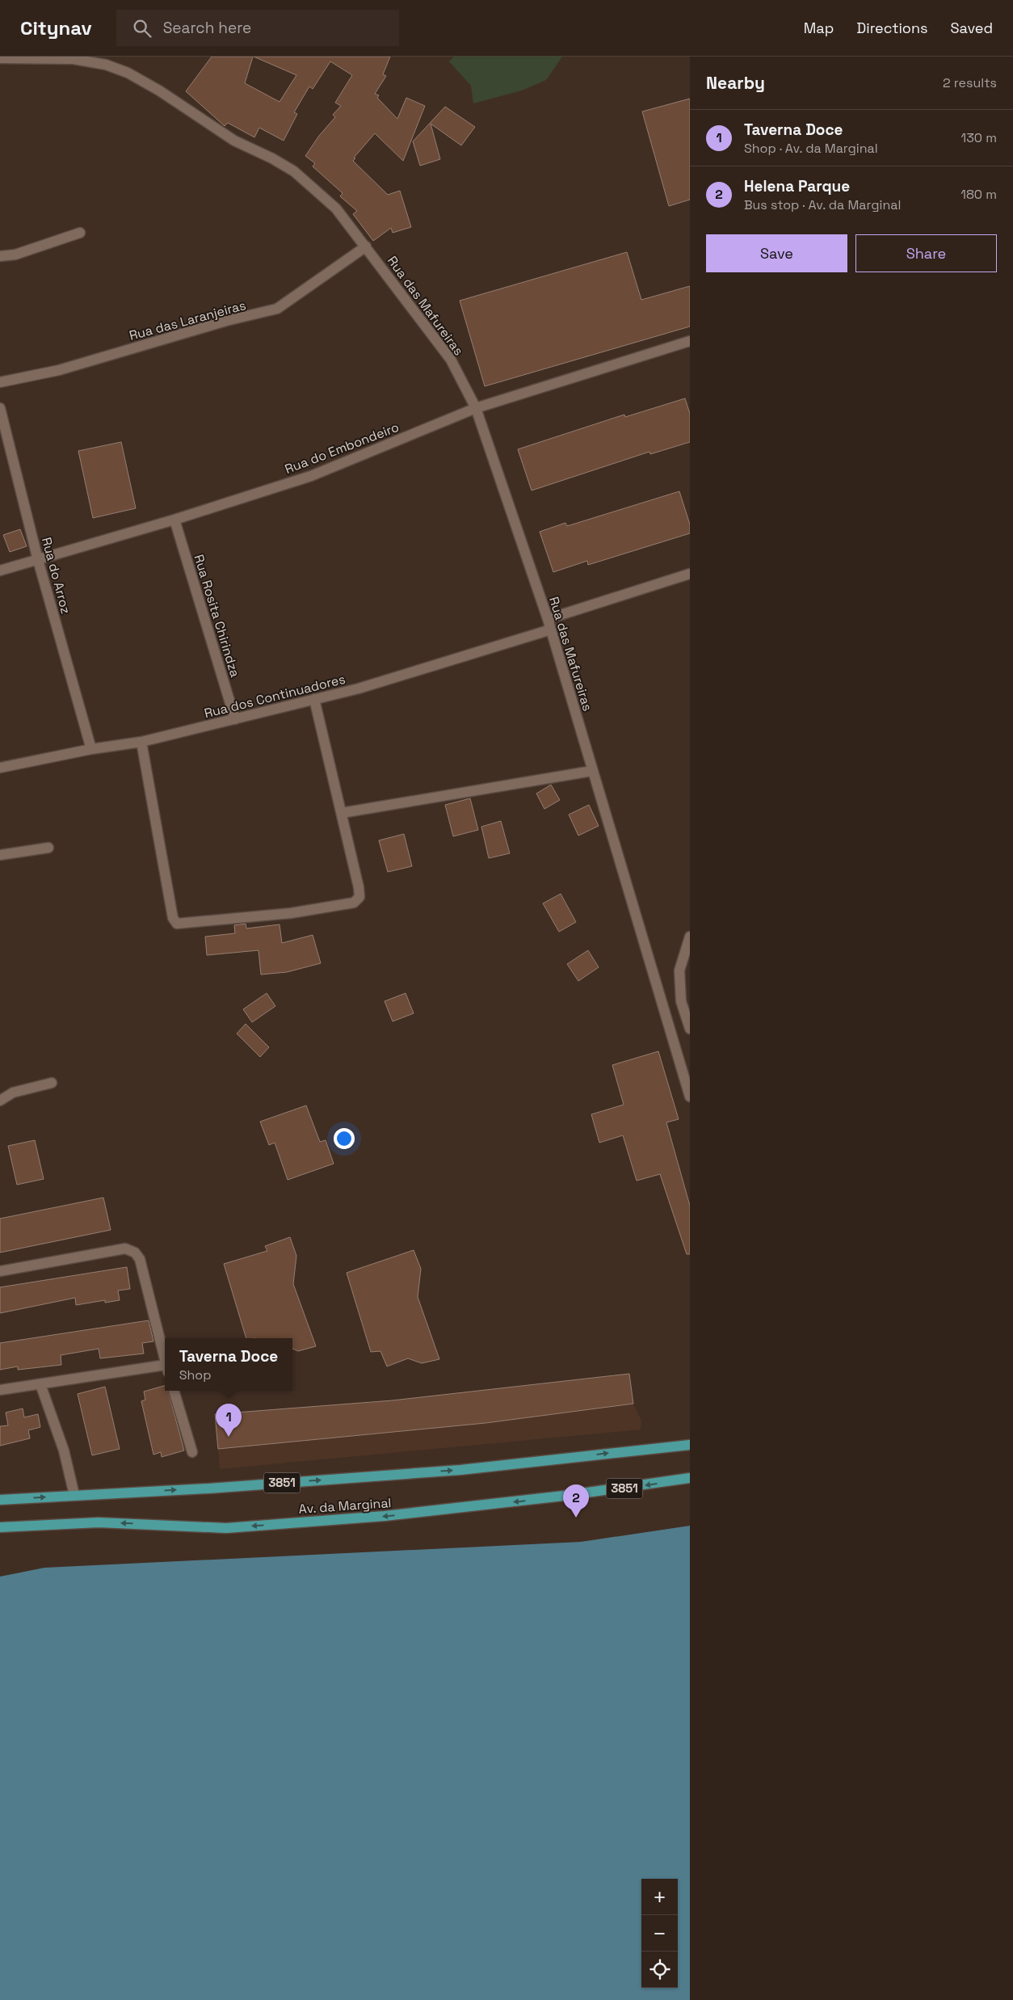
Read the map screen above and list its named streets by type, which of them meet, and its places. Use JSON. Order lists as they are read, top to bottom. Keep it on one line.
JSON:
{"streets":{"main road":["3851","Av. da Marginal"],"street":["Rua das Mafureiras","Rua das Laranjeiras","Rua do Embondeiro","Rua do Arroz","Rua Rosita Chirindza","Rua dos Continuadores"]},"crossings":[["Rua das Mafureiras","Rua das Laranjeiras"],["Rua das Mafureiras","Rua do Embondeiro"],["Rua das Mafureiras","Rua dos Continuadores"],["Rua do Embondeiro","Rua do Arroz"],["Rua do Embondeiro","Rua Rosita Chirindza"],["Rua do Arroz","Rua dos Continuadores"],["Rua Rosita Chirindza","Rua dos Continuadores"]],"page":{"header":"Citynav","search":"Search here","nav":["Map","Directions","Saved"],"heading":["Nearby","2 results"],"list":[{"mark":"1","name":"Taverna Doce","note":"Shop · Av. da Marginal","value":"130 m"},{"mark":"2","name":"Helena Parque","note":"Bus stop · Av. da Marginal","value":"180 m"}],"buttons":["Save","Share"],"popup":["Taverna Doce","Shop"],"pins":["1","2"],"map_buttons":["+","−"]}}
